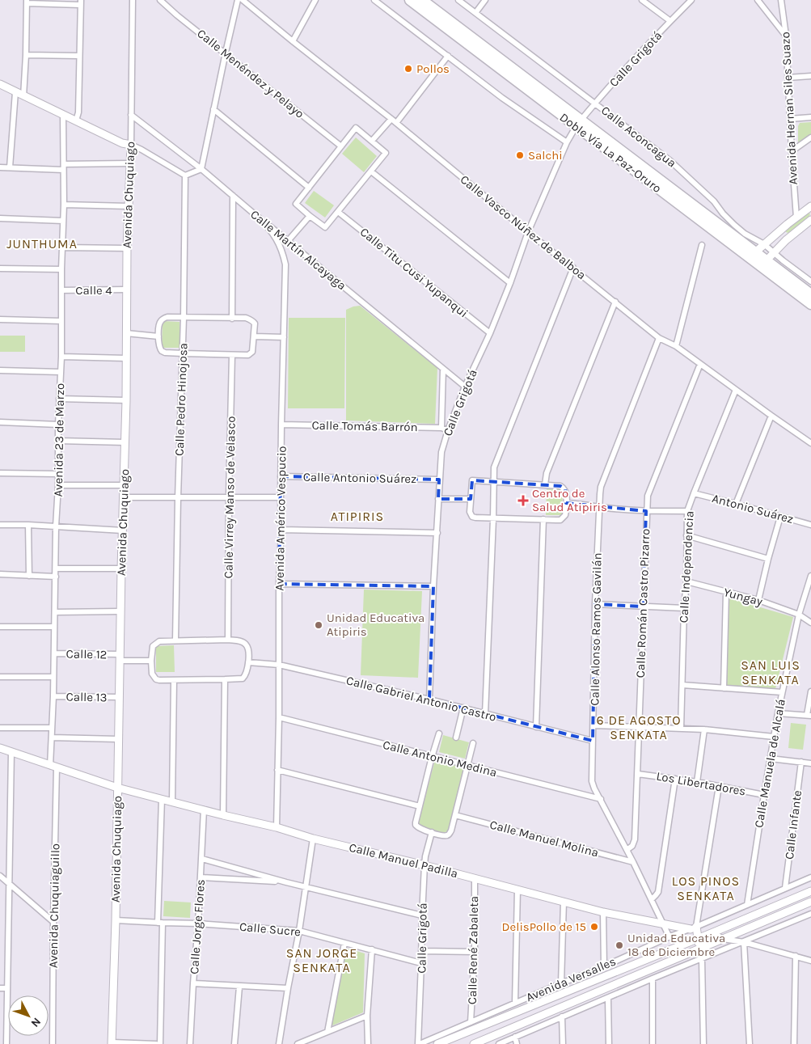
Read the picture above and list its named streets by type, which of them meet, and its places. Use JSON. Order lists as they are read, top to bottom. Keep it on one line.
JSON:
{"streets":{"highway":["Doble Vía La Paz-Oruro"],"street":["Calle Grigotá","Calle Menéndez y Pelayo","Avenida Hernan Siles Suazo","Calle Aconcagua","Avenida Chuquiago","Calle Vasco Núñez de Balboa","Calle Martín Alcayaga","Calle Titu Cusi Yupanqui","Calle 4","Calle Pedro Hinojosa","Calle Tomás Barrón","Avenida 23 de Marzo","Calle Antonio Suárez","Calle Virrey Manso de Velasco","Antonio Suárez","Avenida Américo Vespucio","Calle Independencia","Yungay","Calle Román Castro Pizarro","Calle Alonso Ramos Gavilán","Calle 12","Calle 13","Calle Gabriel Antonio Castro","Calle Antonio Medina","Calle Manuela de Alcalá","Los Libertadores","Calle Infante","Calle Manuel Molina","Calle Manuel Padilla","Avenida Chuquiaguillo","Calle Jorge Flores","Calle Sucre","Calle René Zabaleta","Avenida Versalles"]},"crossings":[["Calle Grigotá","Calle Aconcagua"],["Calle Grigotá","Doble Vía La Paz-Oruro"],["Calle Grigotá","Calle Vasco Núñez de Balboa"],["Calle Grigotá","Calle Martín Alcayaga"],["Calle Grigotá","Calle Titu Cusi Yupanqui"],["Calle Grigotá","Calle Tomás Barrón"],["Calle Grigotá","Calle Antonio Suárez"],["Calle Grigotá","Calle Gabriel Antonio Castro"],["Calle Grigotá","Calle Manuel Padilla"],["Calle Grigotá","Calle Sucre"],["Calle Grigotá","Avenida Versalles"],["Avenida Chuquiago","Calle Martín Alcayaga"],["Avenida Chuquiago","Calle 4"],["Avenida Chuquiago","Calle 12"],["Avenida Chuquiago","Calle 13"],["Avenida Chuquiago","Calle Manuel Padilla"],["Avenida Chuquiago","Calle Sucre"],["Calle Vasco Núñez de Balboa","Calle Independencia"],["Calle Vasco Núñez de Balboa","Calle Román Castro Pizarro"],["Calle Vasco Núñez de Balboa","Calle Alonso Ramos Gavilán"],["Calle Martín Alcayaga","Avenida Américo Vespucio"],["Calle 4","Avenida 23 de Marzo"],["Calle Tomás Barrón","Avenida Américo Vespucio"],["Avenida 23 de Marzo","Calle 12"],["Avenida 23 de Marzo","Calle 13"],["Avenida 23 de Marzo","Calle Manuel Padilla"],["Avenida 23 de Marzo","Avenida Chuquiaguillo"],["Calle Antonio Suárez","Avenida Américo Vespucio"],["Antonio Suárez","Calle Independencia"],["Avenida Américo Vespucio","Calle Gabriel Antonio Castro"],["Avenida Américo Vespucio","Calle Antonio Medina"],["Avenida Américo Vespucio","Calle Manuel Padilla"],["Calle Independencia","Yungay"],["Yungay","Calle Manuela de Alcalá"],["Calle Román Castro Pizarro","Calle Alonso Ramos Gavilán"],["Calle Román Castro Pizarro","Los Libertadores"],["Calle Alonso Ramos Gavilán","Calle Gabriel Antonio Castro"],["Calle Alonso Ramos Gavilán","Calle Antonio Medina"],["Calle Alonso Ramos Gavilán","Calle Manuel Molina"],["Calle Alonso Ramos Gavilán","Calle Manuel Padilla"],["Calle Alonso Ramos Gavilán","Avenida Versalles"],["Calle Manuela de Alcalá","Los Libertadores"],["Calle Manuela de Alcalá","Avenida Versalles"],["Calle Infante","Avenida Versalles"],["Calle Manuel Padilla","Avenida Chuquiaguillo"],["Calle Manuel Padilla","Calle Jorge Flores"],["Calle Manuel Padilla","Calle René Zabaleta"],["Calle Manuel Padilla","Avenida Versalles"],["Calle Jorge Flores","Calle Sucre"],["Calle René Zabaleta","Avenida Versalles"]],"districts":["JUNTHUMA","ATIPIRIS","SAN LUIS SENKATA","6 DE AGOSTO SENKATA","LOS PINOS SENKATA","SAN JORGE SENKATA"],"places":{"other":["Pollos","Salchi","Unidad Educativa Atipiris","DelisPollo de 15","Unidad Educativa 18 de Diciembre"],"health":["Centro de Salud Atipiris"]},"north":"bottom right"}
